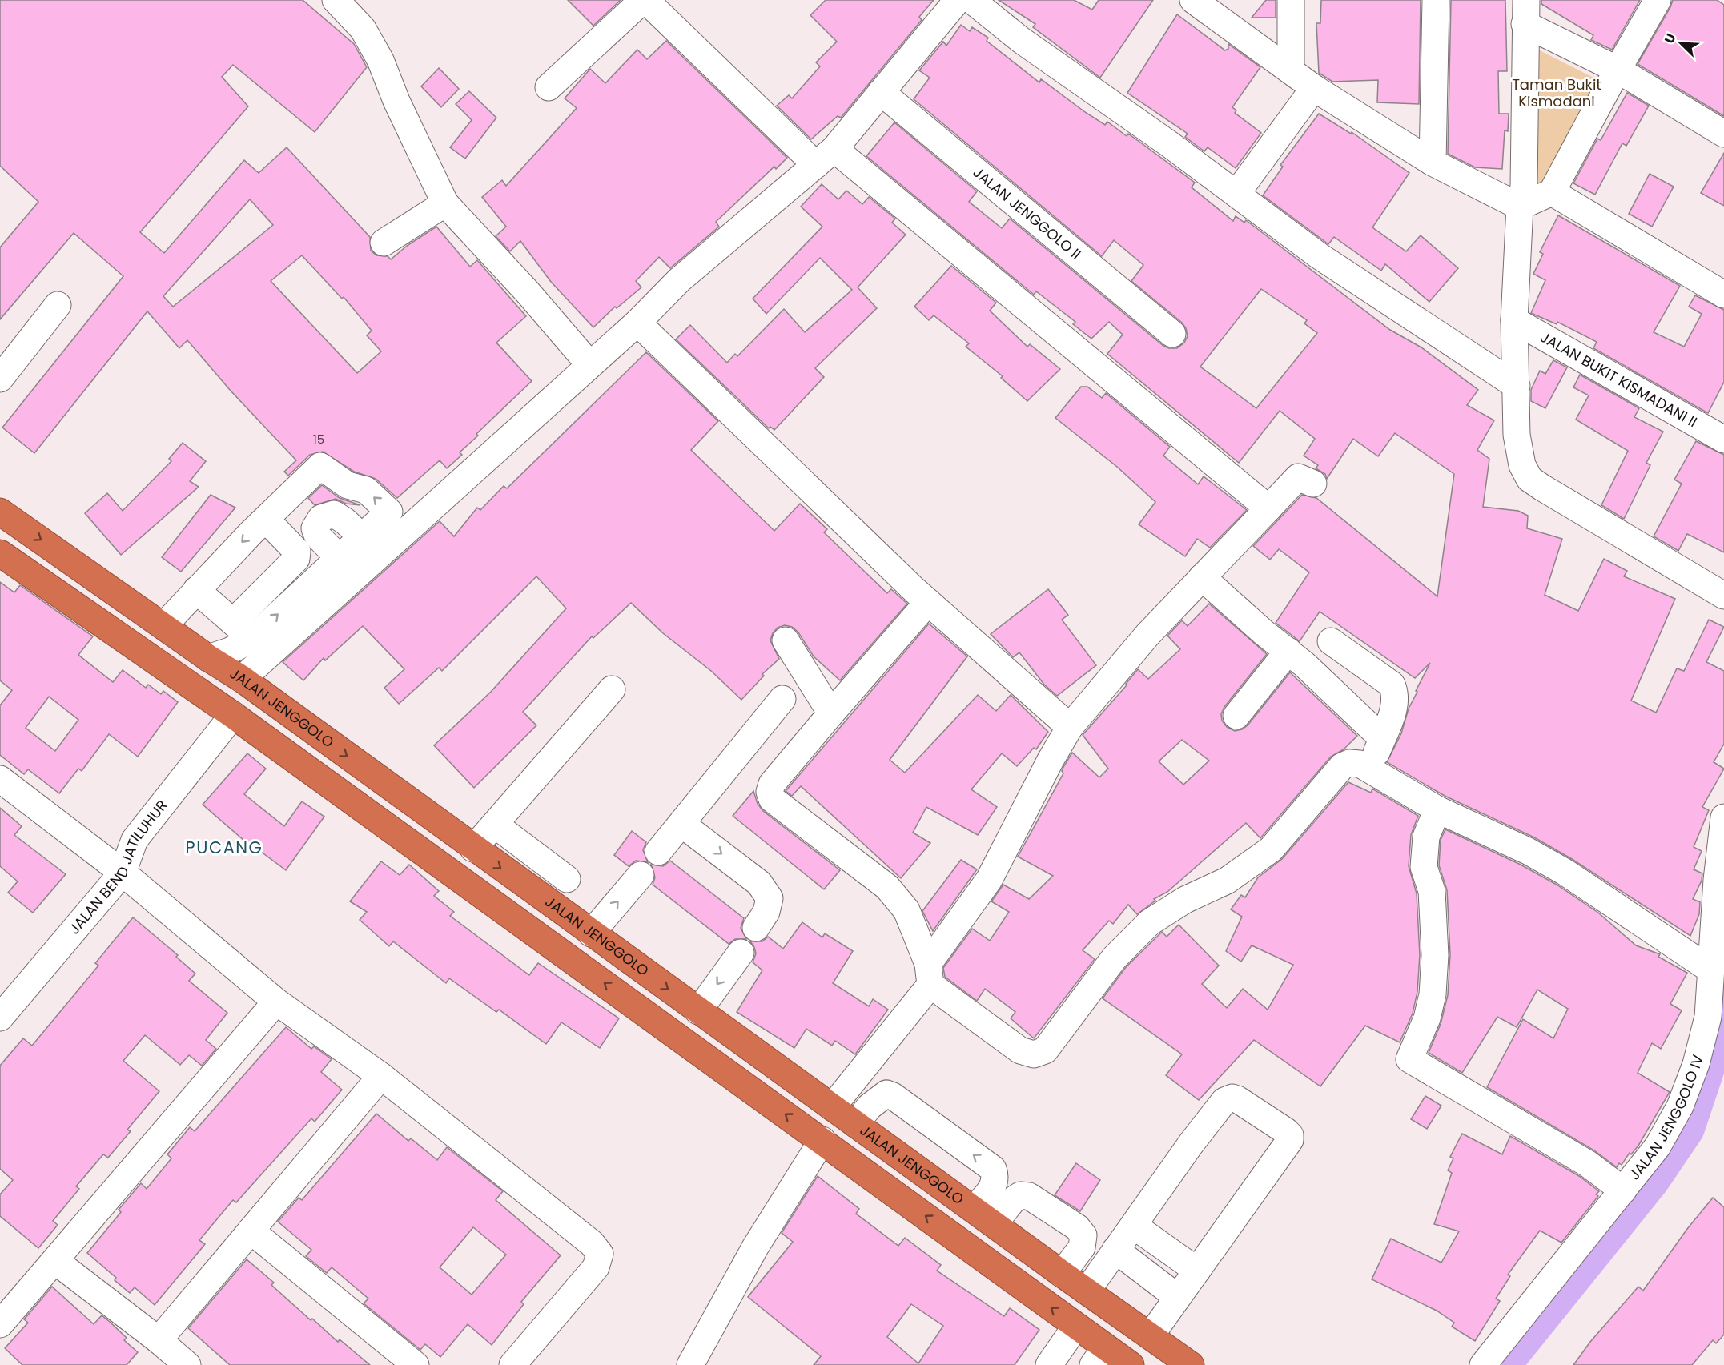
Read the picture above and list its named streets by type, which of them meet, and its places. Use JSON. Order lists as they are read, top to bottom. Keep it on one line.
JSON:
{"streets":{"highway":["JALAN JENGGOLO"],"street":["JALAN JENGGOLO II","JALAN BUKIT KISMADANI II","JALAN BEND JATILUHUR","JALAN JENGGOLO IV"]},"districts":["PUCANG"],"parks":["Taman Bukit Kismadani"],"house_numbers":["15"],"north":"top left"}
